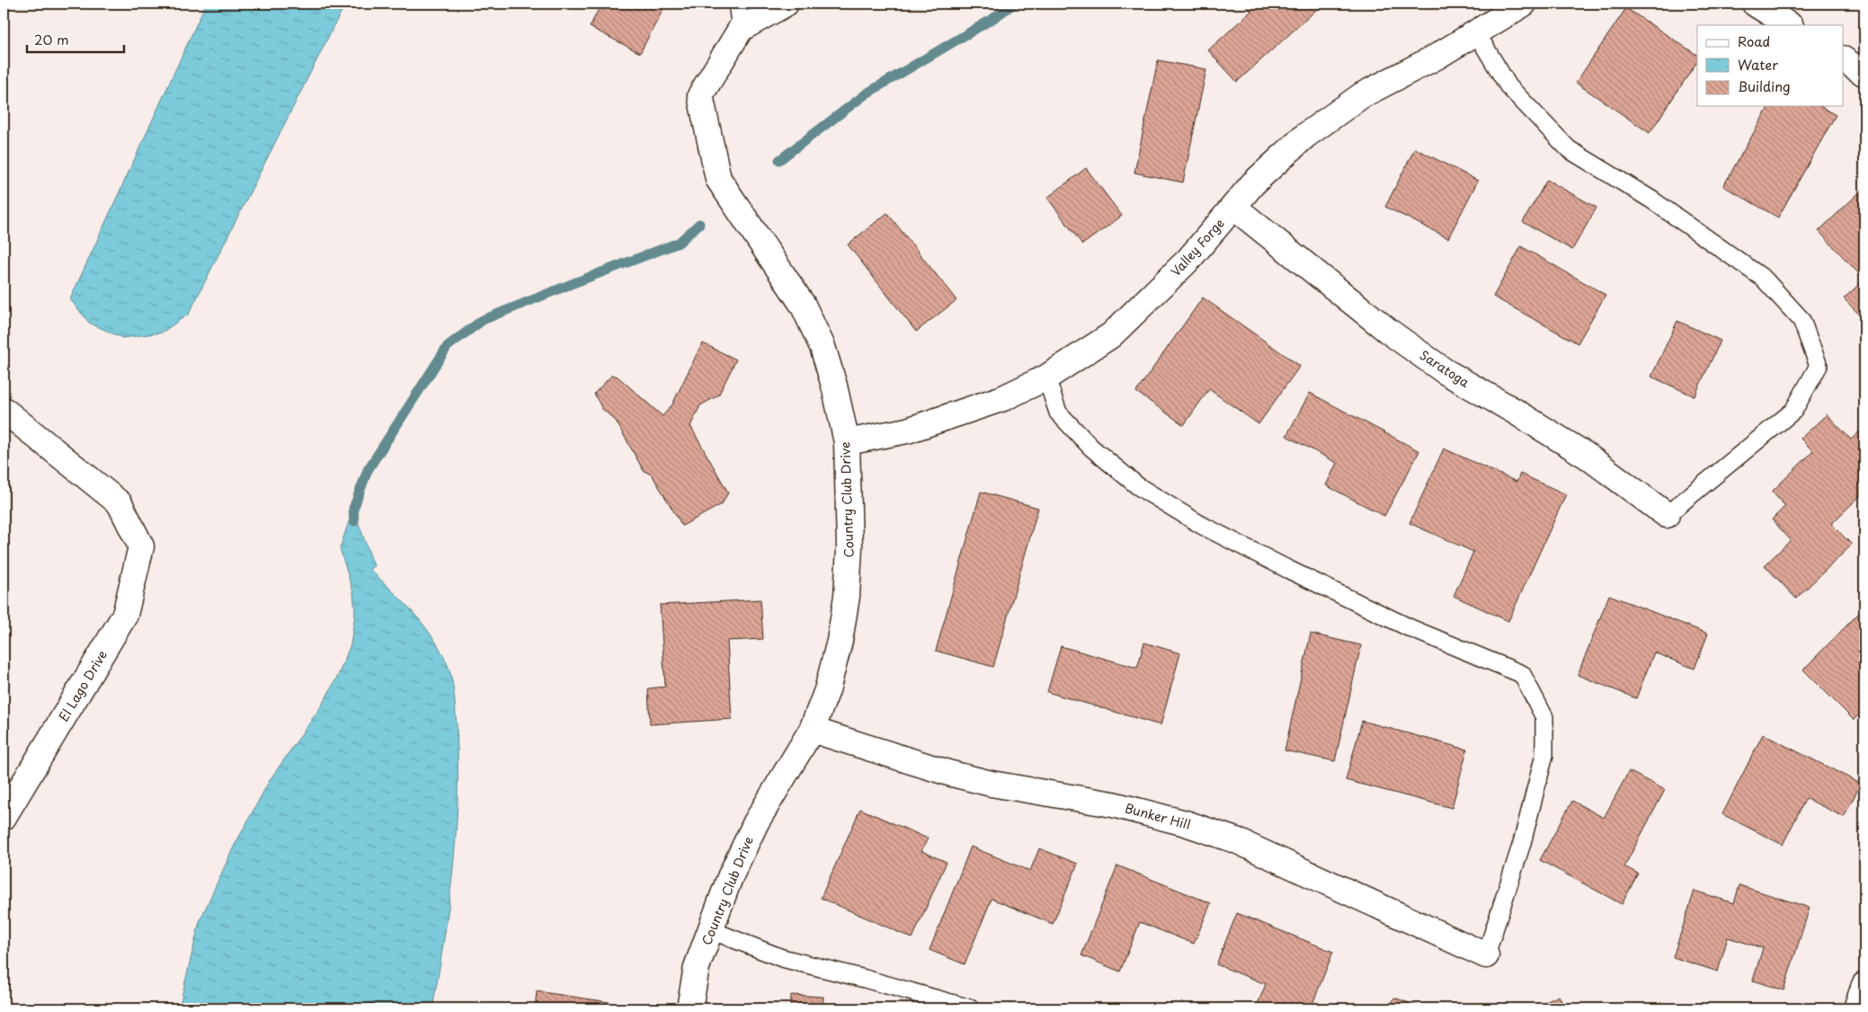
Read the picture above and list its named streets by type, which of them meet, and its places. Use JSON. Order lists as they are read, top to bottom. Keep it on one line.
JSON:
{"streets":{"street":["Valley Forge","Saratoga","Country Club Drive","El Lago Drive","Bunker Hill"]},"crossings":[["Valley Forge","Saratoga"],["Valley Forge","Country Club Drive"],["Country Club Drive","Bunker Hill"]],"legend":["Road","Water","Building"],"scale_bar":"20 m"}
